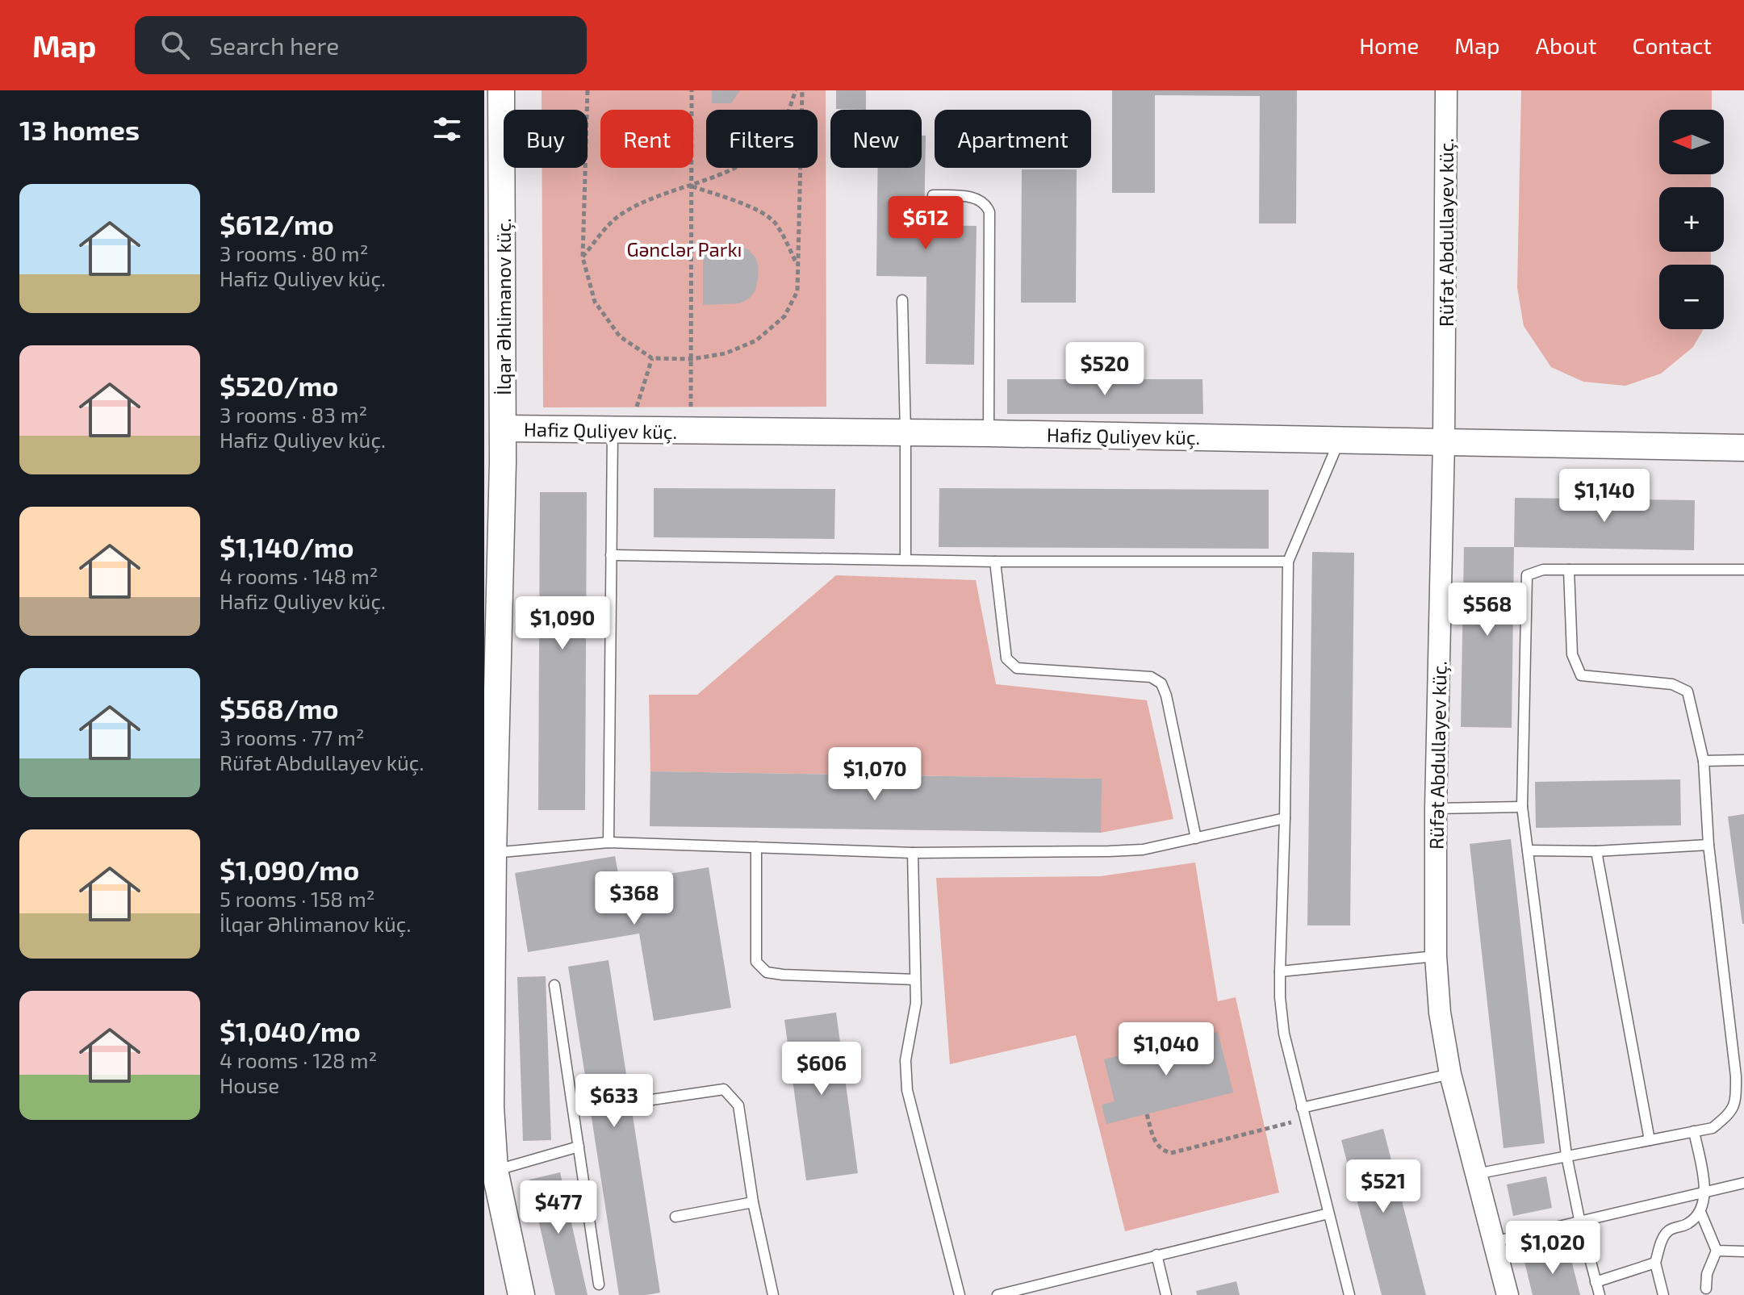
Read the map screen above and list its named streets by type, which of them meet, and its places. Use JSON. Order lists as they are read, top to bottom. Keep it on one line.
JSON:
{"streets":{"street":["Rüfət Abdullayev küç.","İlqar Əhlimanov küç.","Hafiz Quliyev küç."]},"crossings":[["Rüfət Abdullayev küç.","Hafiz Quliyev küç."],["İlqar Əhlimanov küç.","Hafiz Quliyev küç."]],"parks":["Gənclər Parkı"],"north":"left","page":{"header":"Map","search":"Search here","nav":["Home","Map","About","Contact"],"heading":"13 homes","map_buttons":["+","−"],"chip":["Buy","Rent","Filters","New","Apartment"],"list":[{"name":"$612/mo","note":"3 rooms · 80 m² · Hafiz Quliyev küç."},{"name":"$520/mo","note":"3 rooms · 83 m² · Hafiz Quliyev küç."},{"name":"$1,140/mo","note":"4 rooms · 148 m² · Hafiz Quliyev küç."},{"name":"$568/mo","note":"3 rooms · 77 m² · Rüfət Abdullayev küç."},{"name":"$1,090/mo","note":"5 rooms · 158 m² · İlqar Əhlimanov küç."},{"name":"$1,040/mo","note":"4 rooms · 128 m² · House"}],"price":["$612","$520","$1,140","$568","$1,090","$1,070","$368","$1,040","$606","$633","$521","$477","$1,020"]}}
